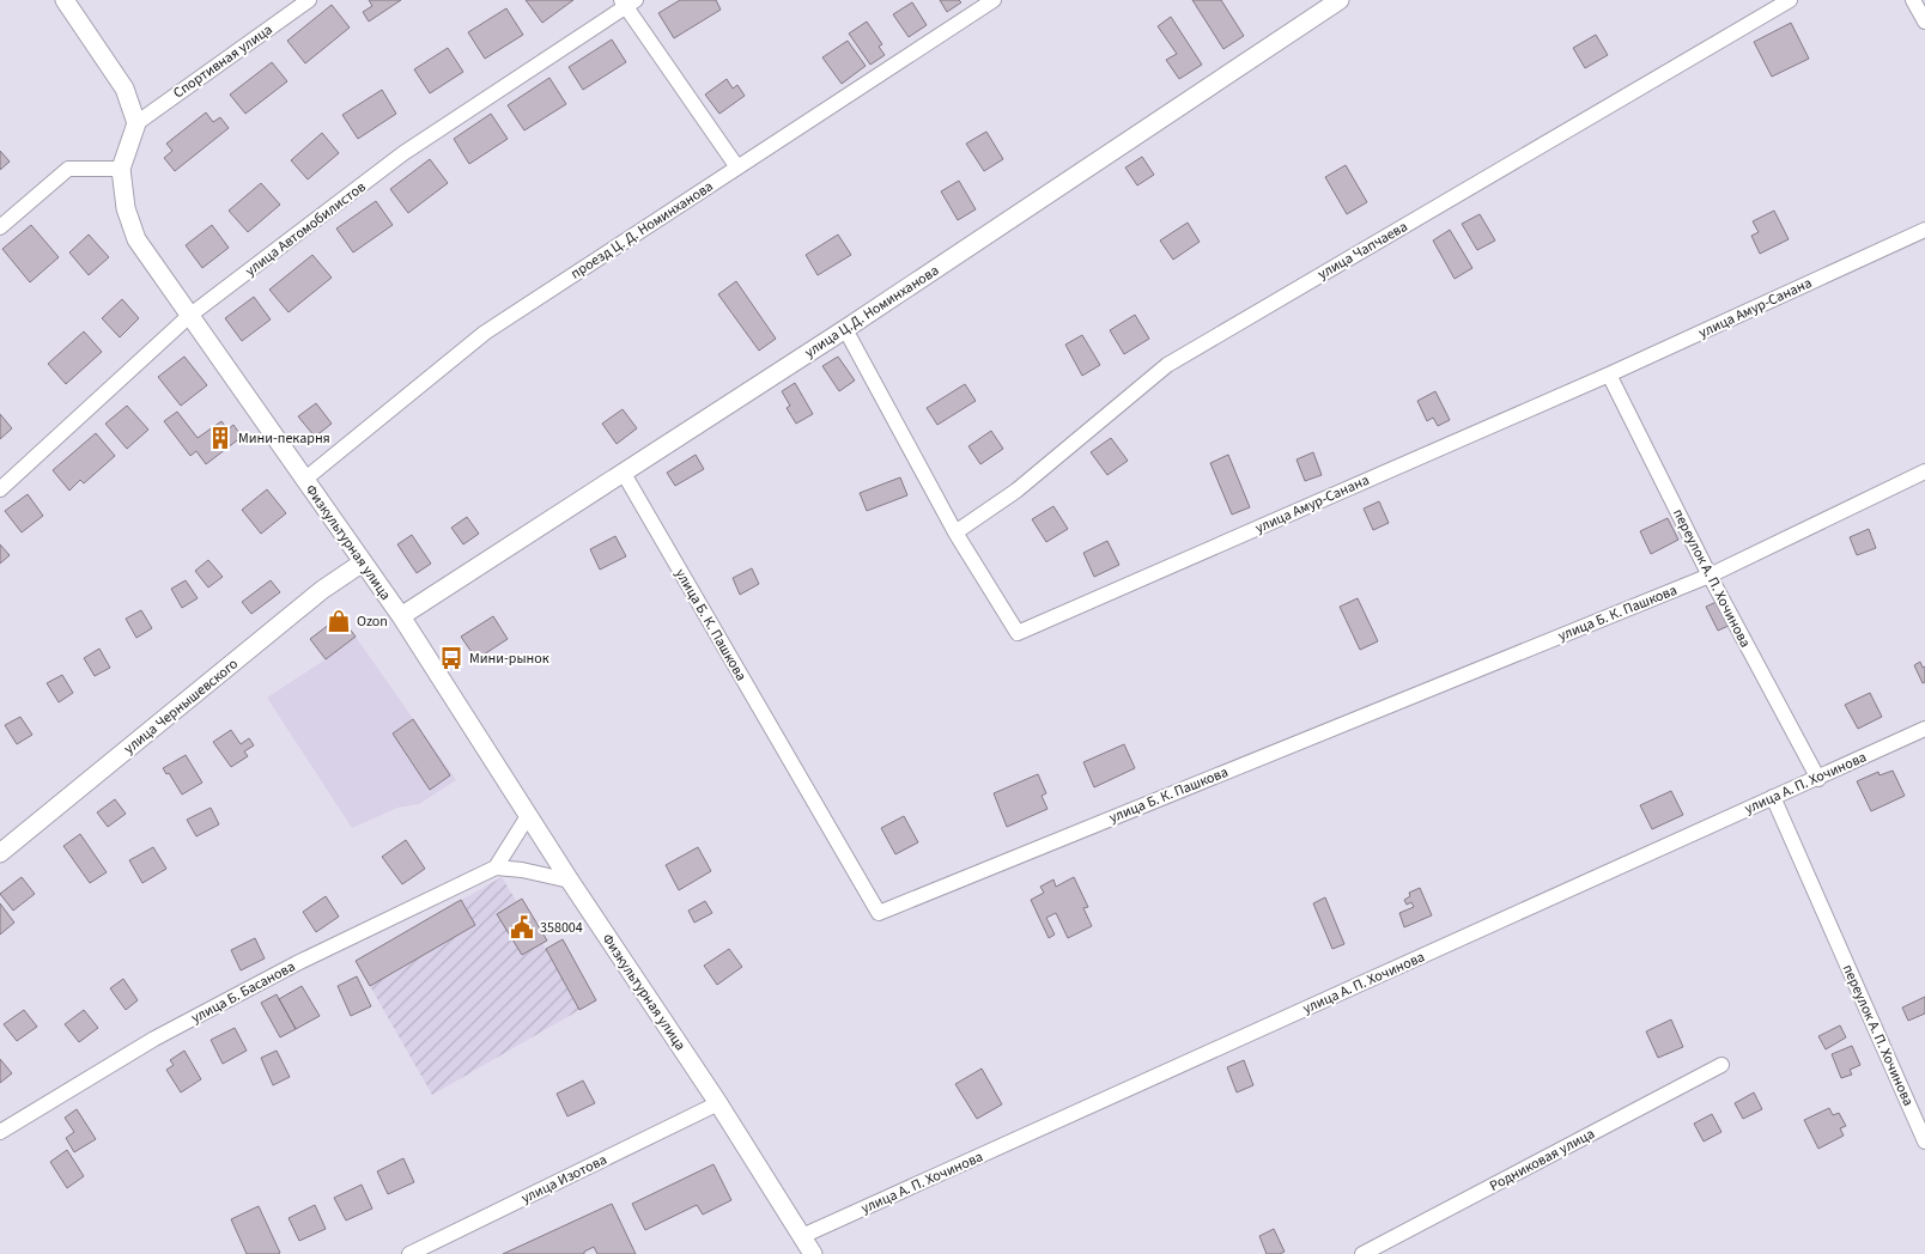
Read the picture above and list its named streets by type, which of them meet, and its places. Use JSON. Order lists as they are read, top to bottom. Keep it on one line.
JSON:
{"streets":{"street":["Спортивная улица","улица Автомобилистов","проезд Ц. Д. Номинханова","улица Чапчаева","улица Амур-Санана","улица Ц.Д. Номинханова","Физкультурная улица","переулок А. П. Хочинова","улица Б. К. Пашкова","улица Чернышевского","улица А. П. Хочинова","улица Б. Басанова","Родниковая улица","улица Изотова"]},"crossings":[["Спортивная улица","Физкультурная улица"],["улица Автомобилистов","Физкультурная улица"],["проезд Ц. Д. Номинханова","Физкультурная улица"],["улица Чапчаева","улица Амур-Санана"],["улица Амур-Санана","улица Ц.Д. Номинханова"],["улица Амур-Санана","переулок А. П. Хочинова"],["улица Ц.Д. Номинханова","Физкультурная улица"],["улица Ц.Д. Номинханова","улица Б. К. Пашкова"],["Физкультурная улица","улица Чернышевского"],["Физкультурная улица","улица А. П. Хочинова"],["Физкультурная улица","улица Изотова"],["переулок А. П. Хочинова","улица Б. К. Пашкова"],["переулок А. П. Хочинова","улица А. П. Хочинова"]],"places":{"building":["Мини-пекарня"],"shop":["Ozon"],"bus stop":["Мини-рынок"],"public building":["358004"]}}
